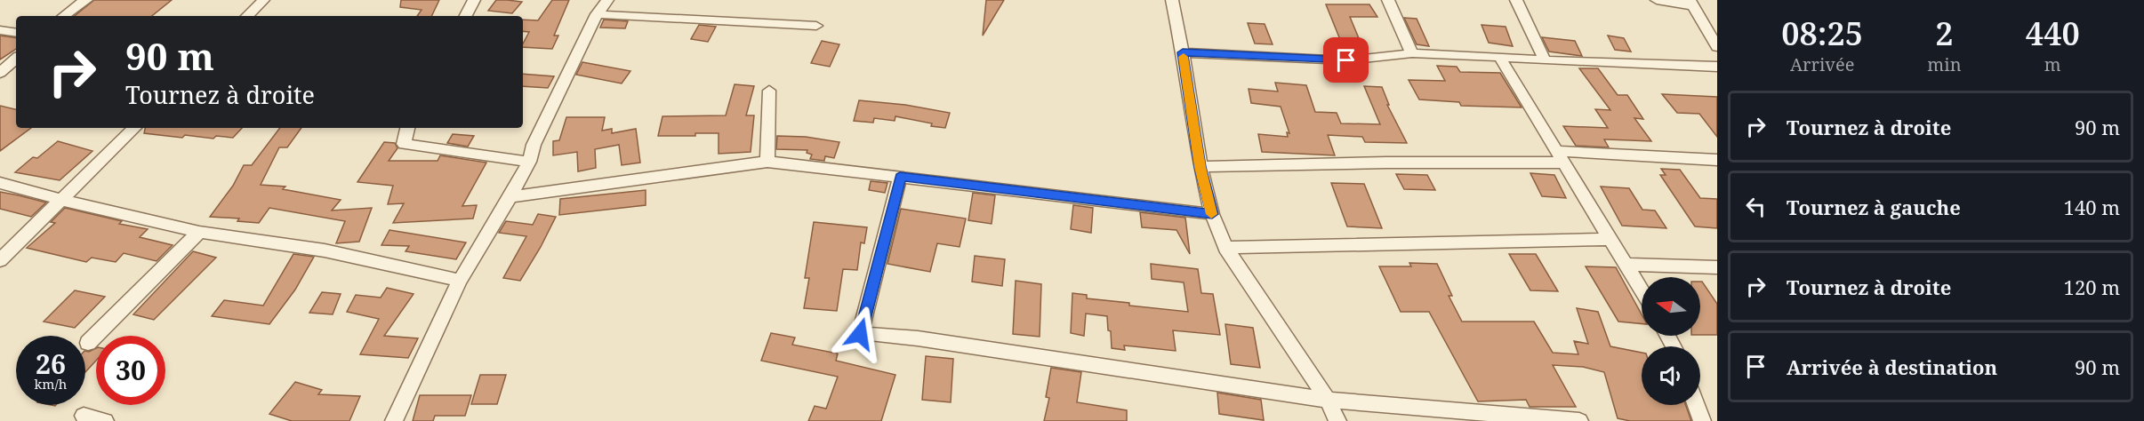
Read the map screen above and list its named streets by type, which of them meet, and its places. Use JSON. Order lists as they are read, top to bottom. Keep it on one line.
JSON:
{"north":"left","page":{"eta":["08:25","Arrivée","2","min","440","m"],"turn":["90 m","Tournez à droite"],"list":[{"name":"Tournez à droite","value":"90 m"},{"name":"Tournez à gauche","value":"140 m"},{"name":"Tournez à droite","value":"120 m"},{"name":"Arrivée à destination","value":"90 m"}],"speed":"26 km/h","limit":"30"}}
